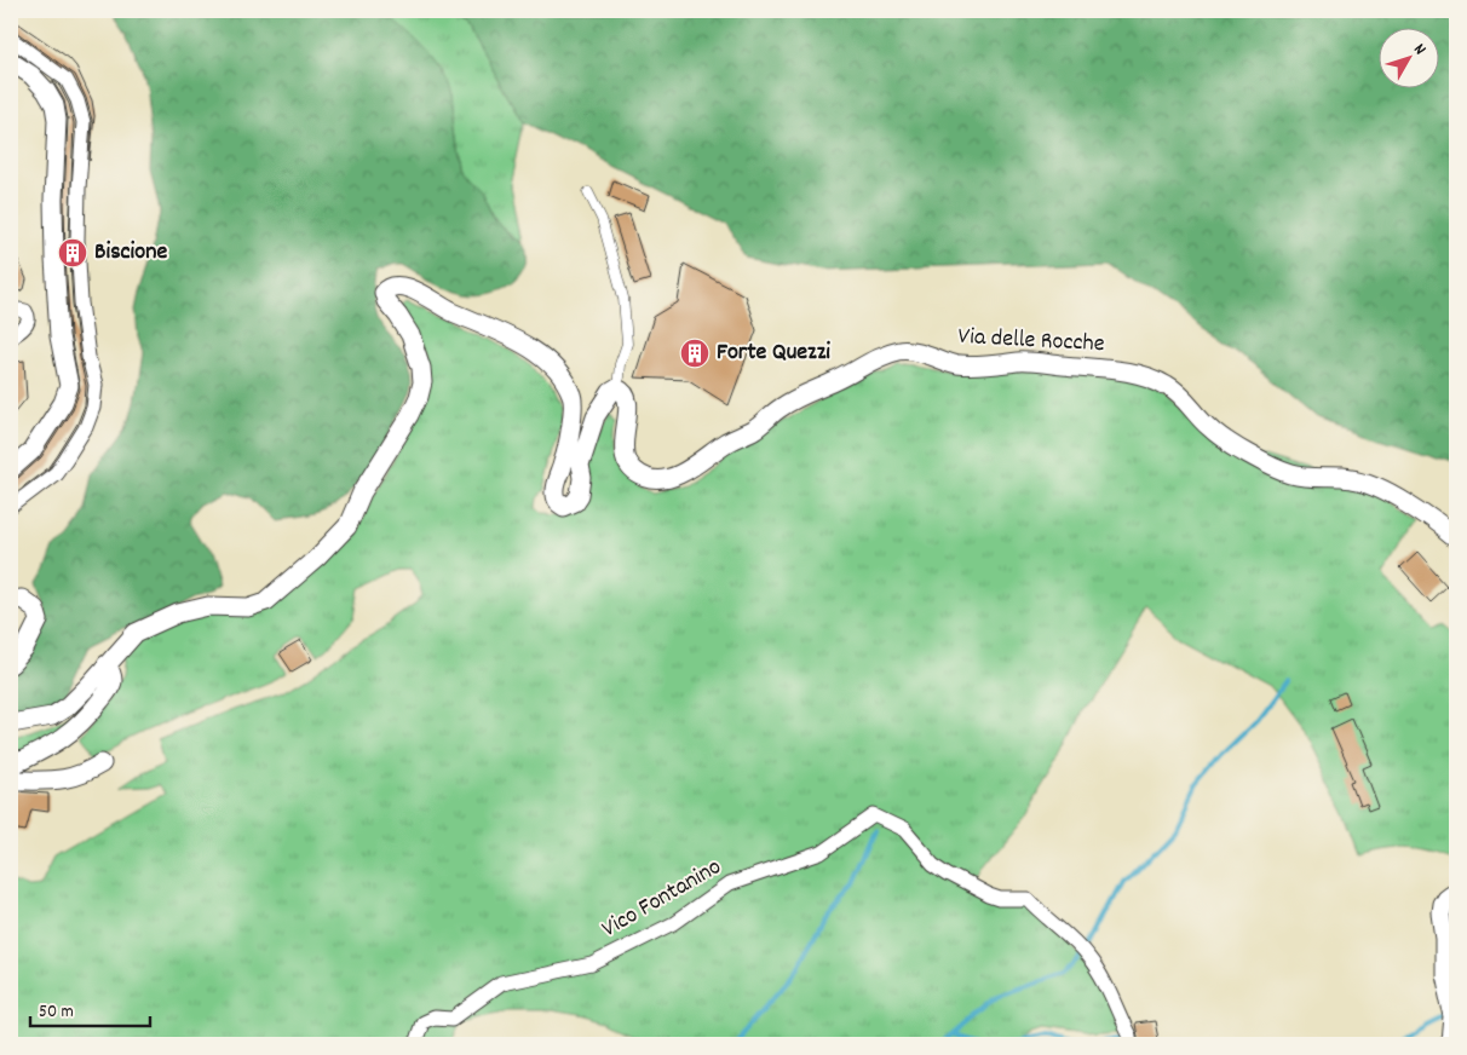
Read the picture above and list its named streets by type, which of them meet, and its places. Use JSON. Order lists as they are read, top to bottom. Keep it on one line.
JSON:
{"streets":{"street":["Via delle Rocche","Vico Fontanino"]},"places":{"building":["Biscione","Forte Quezzi"]},"scale_bar":"50 m","north":"top right"}
